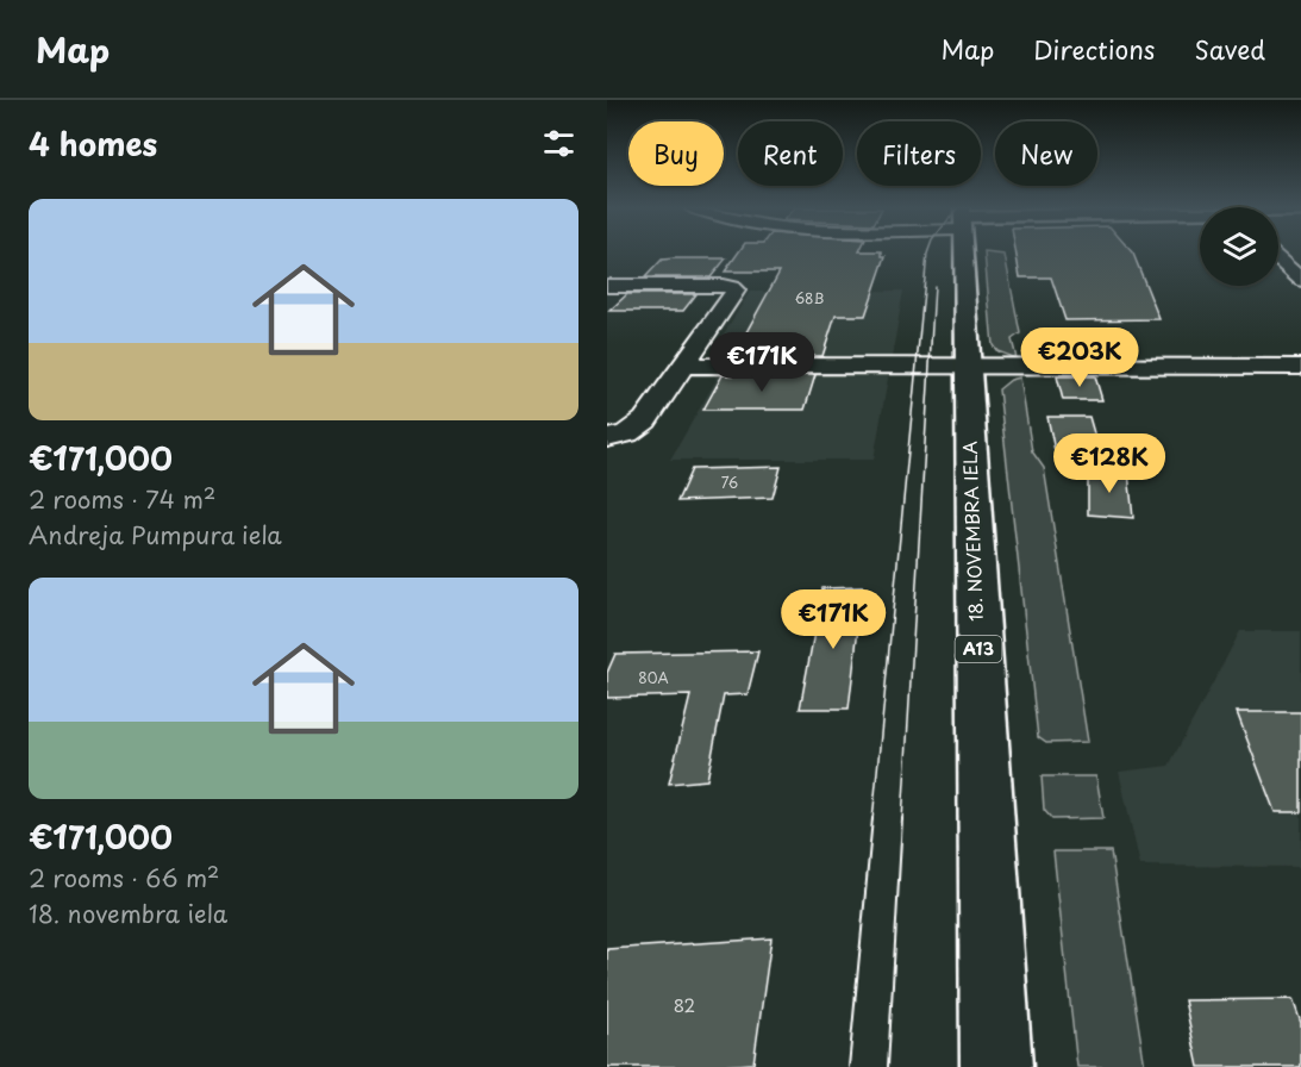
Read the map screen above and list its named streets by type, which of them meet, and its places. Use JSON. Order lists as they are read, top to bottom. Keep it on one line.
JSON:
{"streets":{"main road":["18. NOVEMBRA IELA","A13"]},"house_numbers":["68B","76","80A","82"],"page":{"header":"Map","nav":["Map","Directions","Saved"],"heading":"4 homes","chip":["Buy","Rent","Filters","New"],"list":[{"name":"€171,000","note":"2 rooms · 74 m² · Andreja Pumpura iela"},{"name":"€171,000","note":"2 rooms · 66 m² · 18. novembra iela"}],"price":["€203K","€171K","€128K","€171K"]}}
